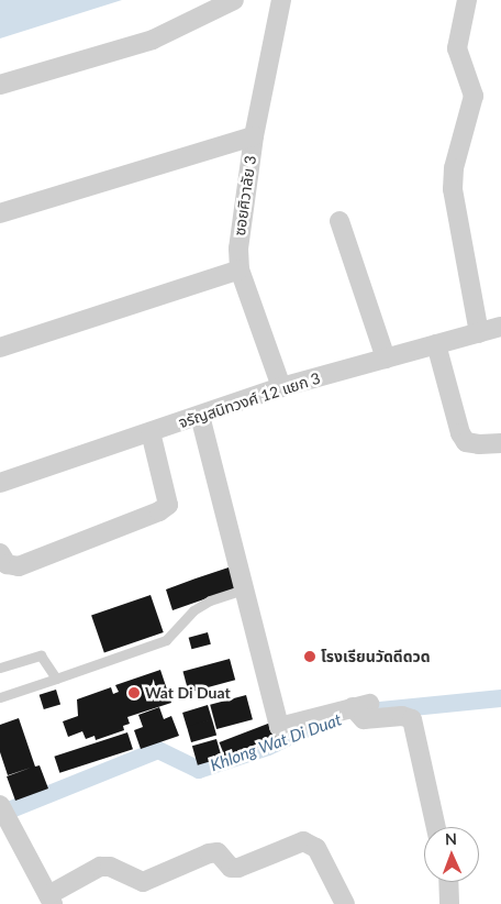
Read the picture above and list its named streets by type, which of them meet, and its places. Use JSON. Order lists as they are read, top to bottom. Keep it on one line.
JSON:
{"streets":{"street":["ซอยศิวาลัย 3","จรัญสนิทวงศ์ 12 แยก 3"]},"crossings":[["ซอยศิวาลัย 3","จรัญสนิทวงศ์ 12 แยก 3"]],"water":["Khlong Wat Di Duat"],"places":["โรงเรียนวัดดีดวด","Wat Di Duat"],"north":"top"}
